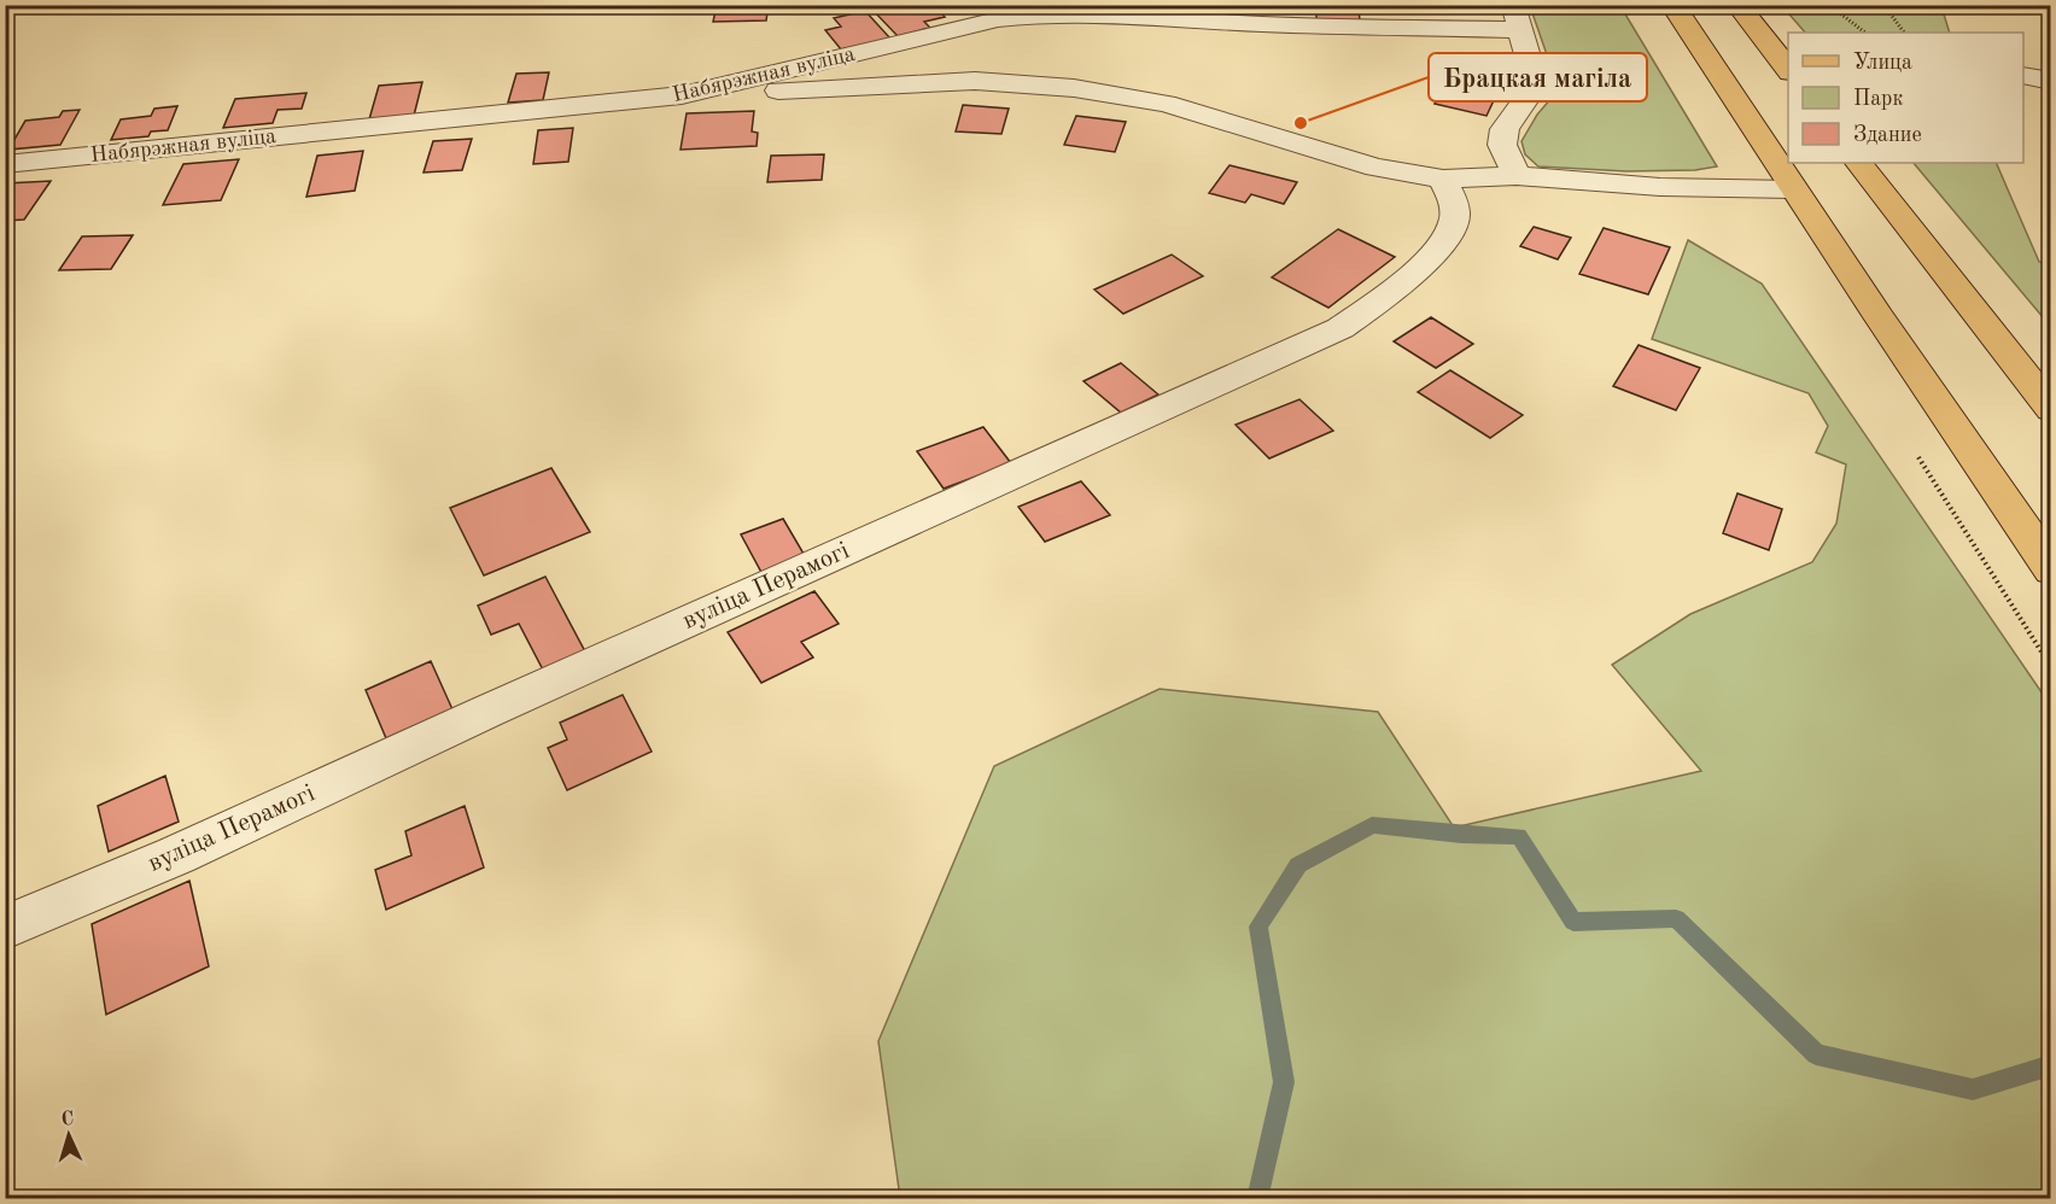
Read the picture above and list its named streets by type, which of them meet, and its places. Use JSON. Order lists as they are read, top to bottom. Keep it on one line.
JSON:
{"streets":{"street":["Набярэжная вуліца","вуліца Перамогі"]},"places":["Брацкая магіла"],"legend":["Улица","Парк","Здание"],"north":"top"}
